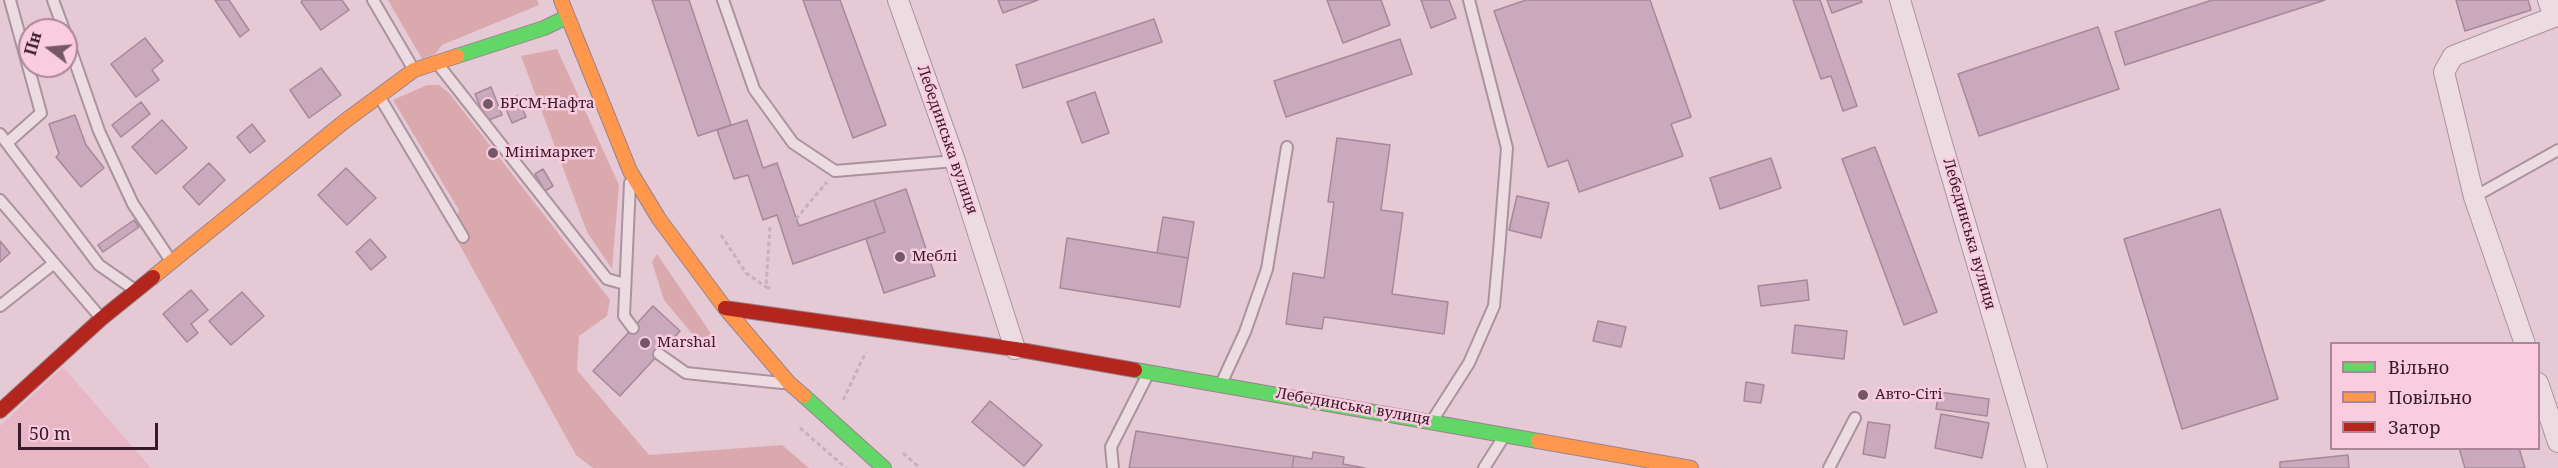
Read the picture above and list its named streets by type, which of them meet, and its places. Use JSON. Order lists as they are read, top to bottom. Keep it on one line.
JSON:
{"streets":{"street":["Лебединська вулиця"]},"places":["БРСМ-Нафта","Мінімаркет","Меблі","Marshal","Авто-Сіті"],"legend":["Вільно","Повільно","Затор"],"scale_bar":"50 m","north":"left"}
